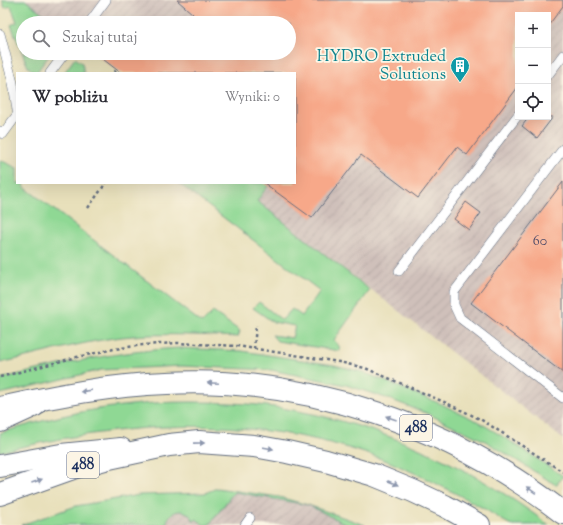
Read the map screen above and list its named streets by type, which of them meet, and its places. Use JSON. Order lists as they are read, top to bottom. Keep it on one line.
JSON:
{"streets":{"main road":["488"]},"places":{"building":["HYDRO Extruded Solutions"]},"house_numbers":["60"],"page":{"map_buttons":["+","−"],"search":"Szukaj tutaj","heading":["W pobliżu","Wyniki: 0"]}}
